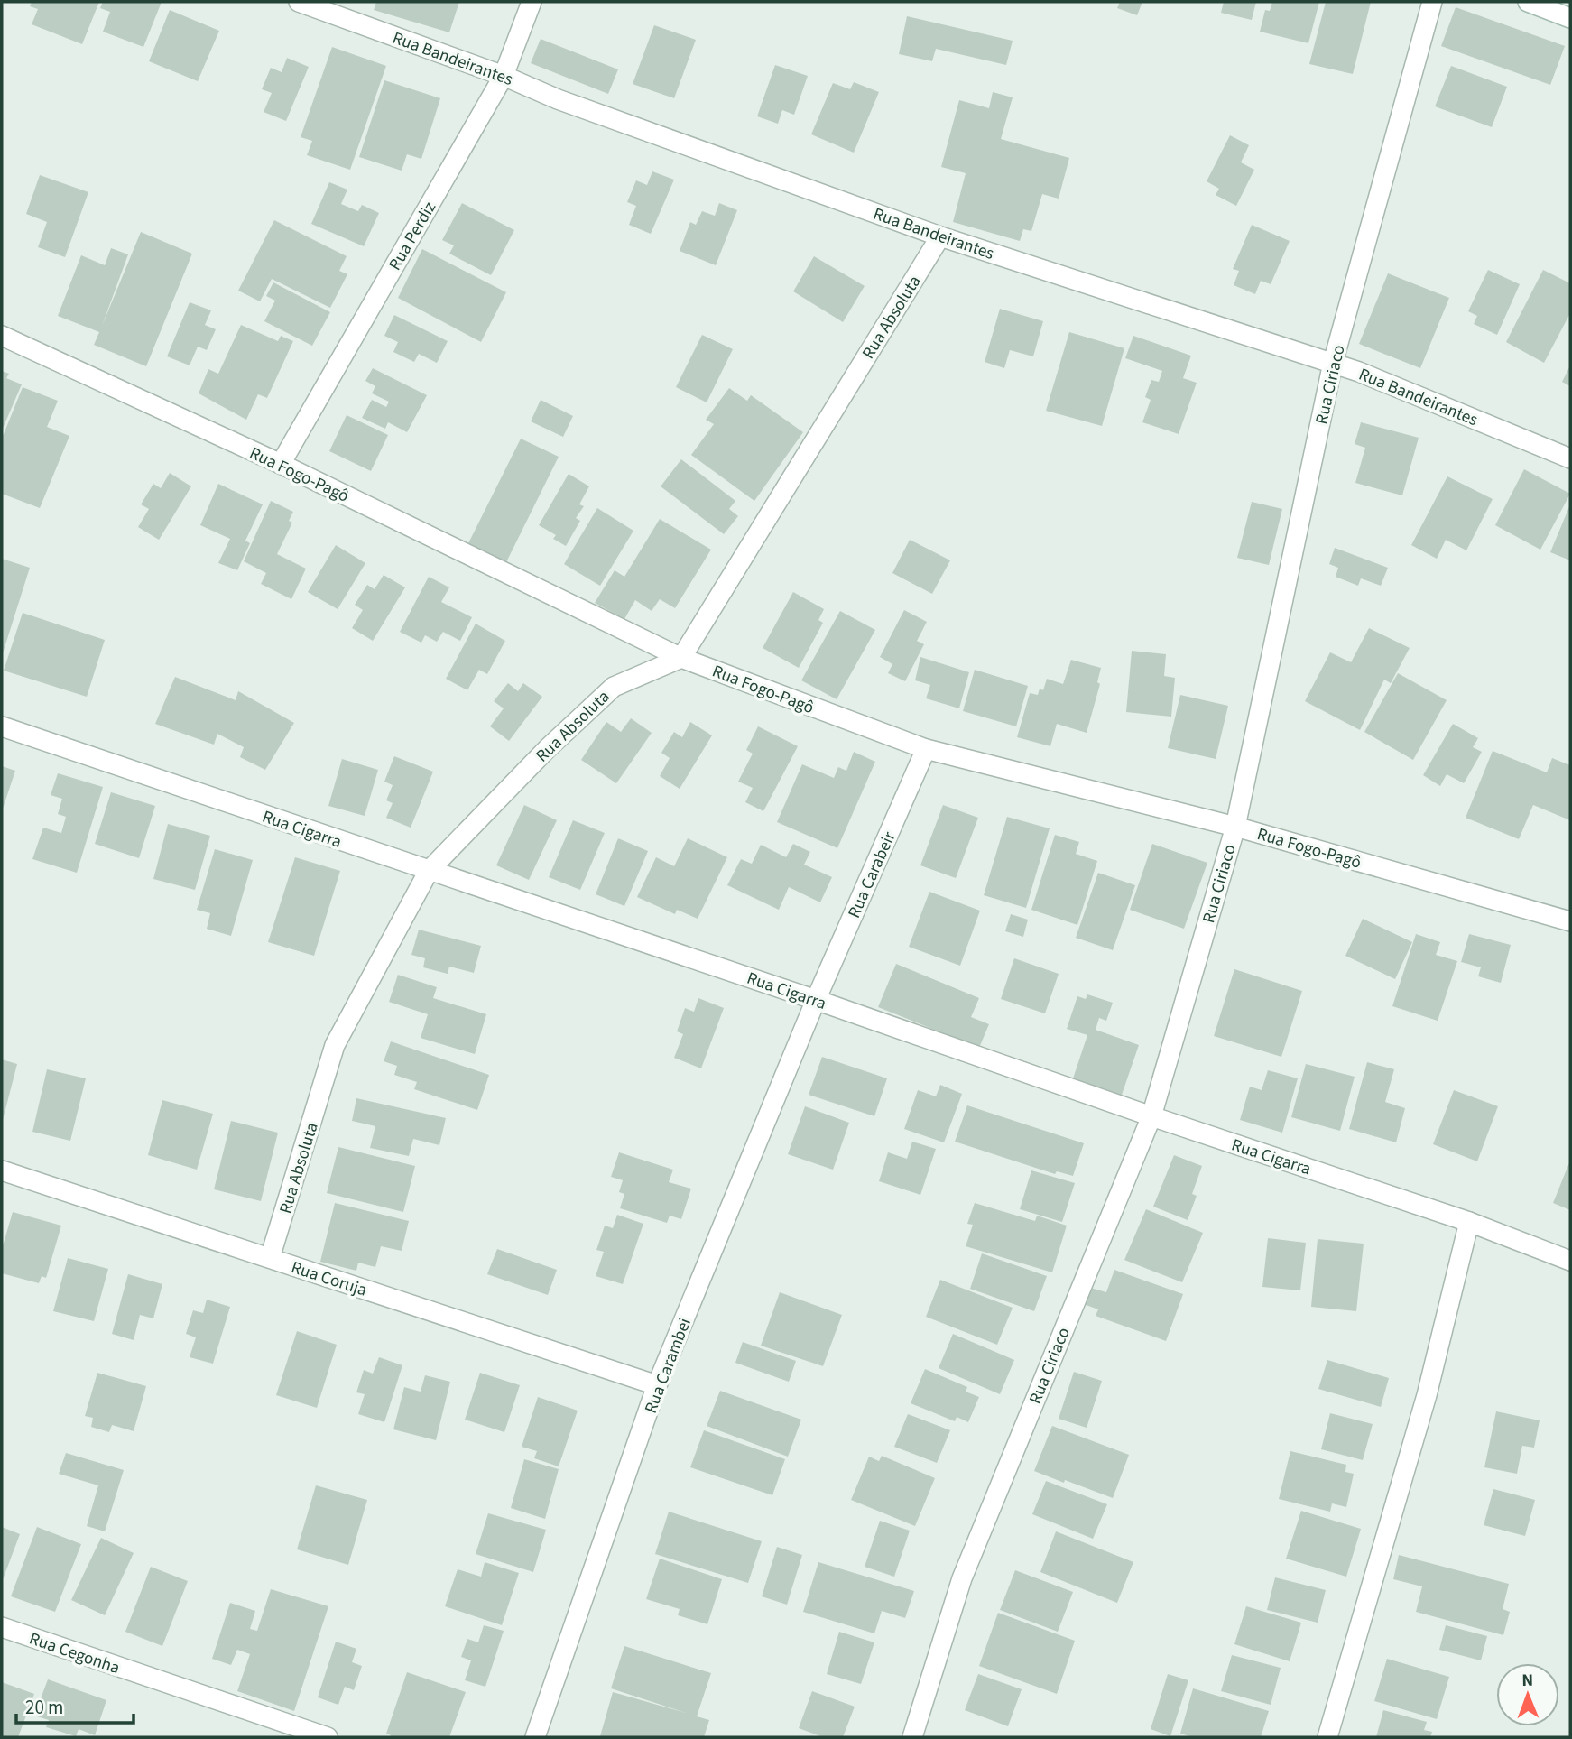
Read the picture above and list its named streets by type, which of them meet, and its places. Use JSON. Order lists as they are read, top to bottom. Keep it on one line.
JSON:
{"streets":{"street":["Rua Bandeirantes","Rua Perdiz","Rua Absoluta","Rua Ciriaco","Rua Fogo-Pagô","Rua Cigarra","Rua Carabeir","Rua Coruja","Rua Carambei","Rua Cegonha"]},"crossings":[["Rua Bandeirantes","Rua Perdiz"],["Rua Bandeirantes","Rua Absoluta"],["Rua Bandeirantes","Rua Ciriaco"],["Rua Perdiz","Rua Fogo-Pagô"],["Rua Absoluta","Rua Fogo-Pagô"],["Rua Absoluta","Rua Cigarra"],["Rua Absoluta","Rua Coruja"],["Rua Ciriaco","Rua Fogo-Pagô"],["Rua Ciriaco","Rua Cigarra"],["Rua Fogo-Pagô","Rua Carabeir"],["Rua Cigarra","Rua Carabeir"],["Rua Cigarra","Rua Carambei"],["Rua Carabeir","Rua Carambei"],["Rua Coruja","Rua Carambei"]],"scale_bar":"20 m","north":"top"}
